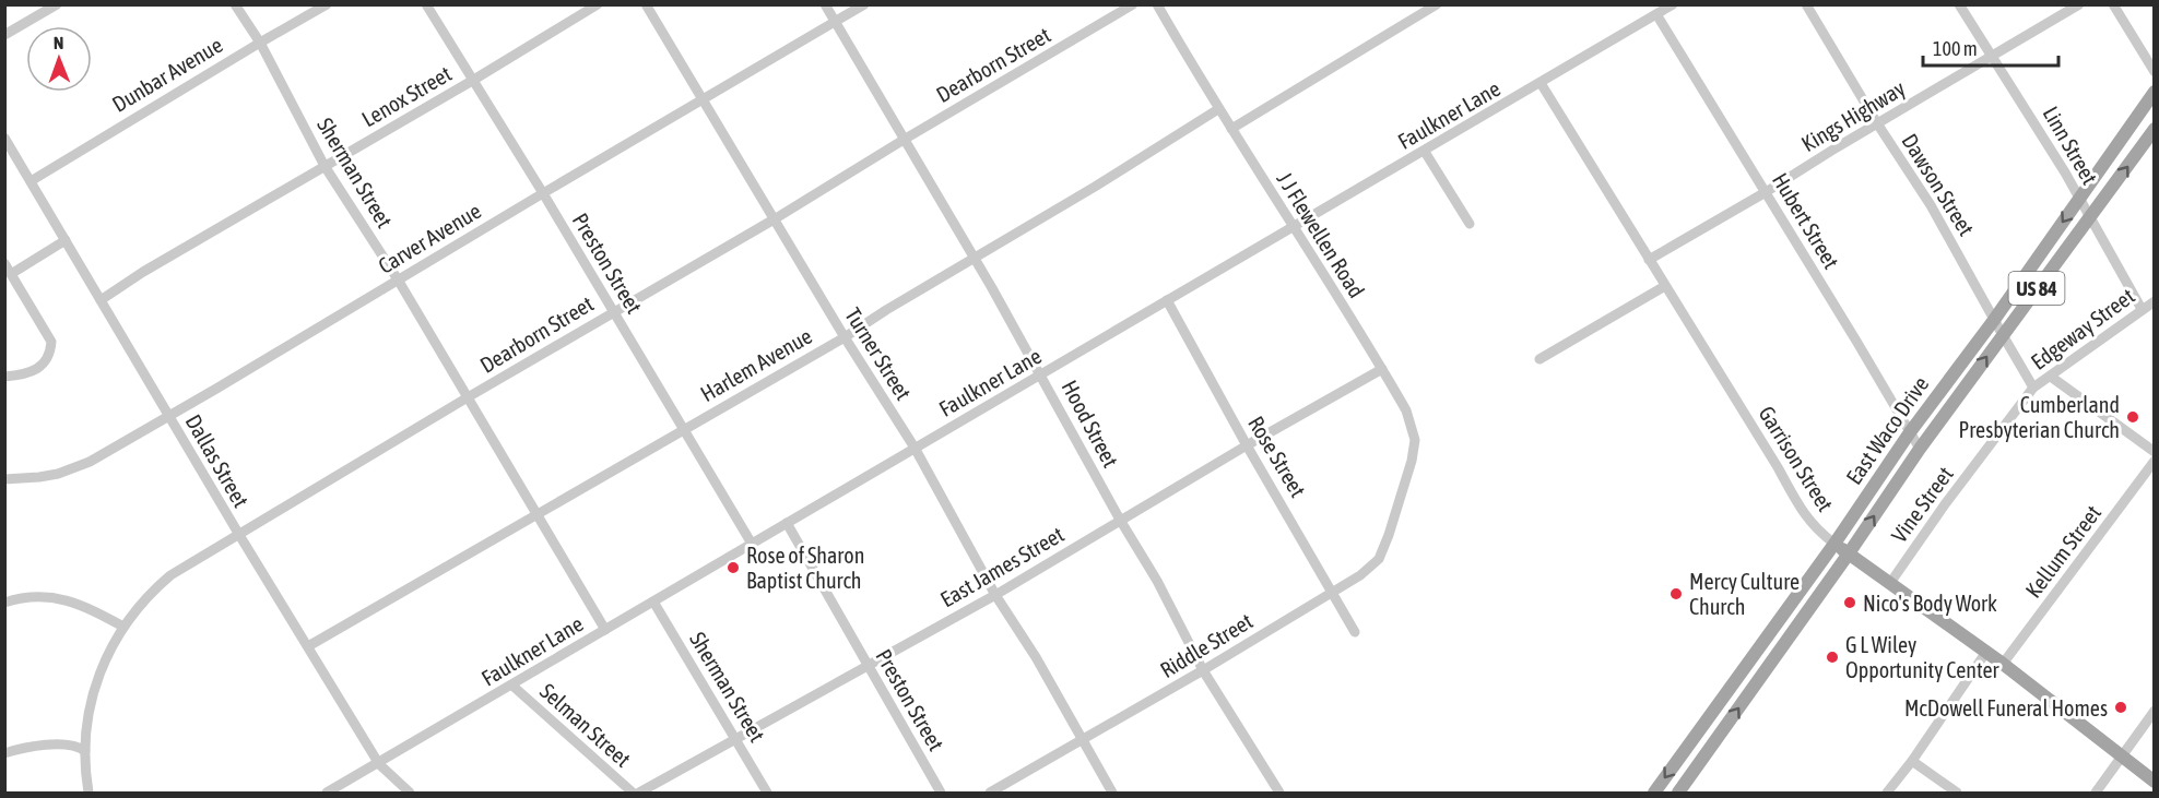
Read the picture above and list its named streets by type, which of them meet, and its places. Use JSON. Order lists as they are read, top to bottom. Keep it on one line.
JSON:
{"streets":{"main road":["US 84","East Waco Drive","Garrison Street"],"street":["Dearborn Street","Dunbar Avenue","Lenox Street","Faulkner Lane","Kings Highway","Linn Street","Sherman Street","Dawson Street","Hubert Street","J J Flewellen Road","Carver Avenue","Preston Street","Edgeway Street","Turner Street","Harlem Avenue","Hood Street","Rose Street","Dallas Street","Vine Street","Kellum Street","East James Street","Riddle Street","Selman Street"]},"crossings":[["Dearborn Street","Sherman Street"],["Dearborn Street","Preston Street"],["Dearborn Street","Turner Street"],["Dearborn Street","Hood Street"],["Dearborn Street","Dallas Street"],["Dunbar Avenue","Sherman Street"],["Dunbar Avenue","Dallas Street"],["Lenox Street","Sherman Street"],["Lenox Street","Preston Street"],["Lenox Street","Dallas Street"],["Faulkner Lane","Sherman Street"],["Faulkner Lane","Hubert Street"],["Faulkner Lane","J J Flewellen Road"],["Faulkner Lane","Preston Street"],["Faulkner Lane","Turner Street"],["Faulkner Lane","Hood Street"],["Faulkner Lane","Rose Street"],["Faulkner Lane","Garrison Street"],["Faulkner Lane","Dallas Street"],["Faulkner Lane","Selman Street"],["Kings Highway","Linn Street"],["Kings Highway","Dawson Street"],["Kings Highway","Hubert Street"],["Kings Highway","Garrison Street"],["Linn Street","Edgeway Street"],["Linn Street","East Waco Drive"],["Sherman Street","Carver Avenue"],["Sherman Street","Harlem Avenue"],["Sherman Street","East James Street"],["Dawson Street","Edgeway Street"],["Dawson Street","East Waco Drive"],["Dawson Street","Vine Street"],["Hubert Street","East Waco Drive"],["J J Flewellen Road","Harlem Avenue"],["J J Flewellen Road","East James Street"],["J J Flewellen Road","Riddle Street"],["Carver Avenue","Preston Street"],["Carver Avenue","Turner Street"],["Carver Avenue","Hood Street"],["Carver Avenue","Dallas Street"],["Preston Street","Harlem Avenue"],["Preston Street","East James Street"],["Edgeway Street","Vine Street"],["Turner Street","Harlem Avenue"],["Turner Street","East James Street"],["Turner Street","Riddle Street"],["Harlem Avenue","Hood Street"],["Harlem Avenue","Dallas Street"],["Hood Street","East James Street"],["Hood Street","Riddle Street"],["East Waco Drive","Garrison Street"],["Rose Street","East James Street"],["Rose Street","Riddle Street"],["Garrison Street","Vine Street"],["Garrison Street","Kellum Street"]],"places":["Cumberland Presbyterian Church","Rose of Sharon Baptist Church","Mercy Culture Church","Nico's Body Work","G L Wiley Opportunity Center","McDowell Funeral Homes"],"scale_bar":"100 m","north":"top"}
